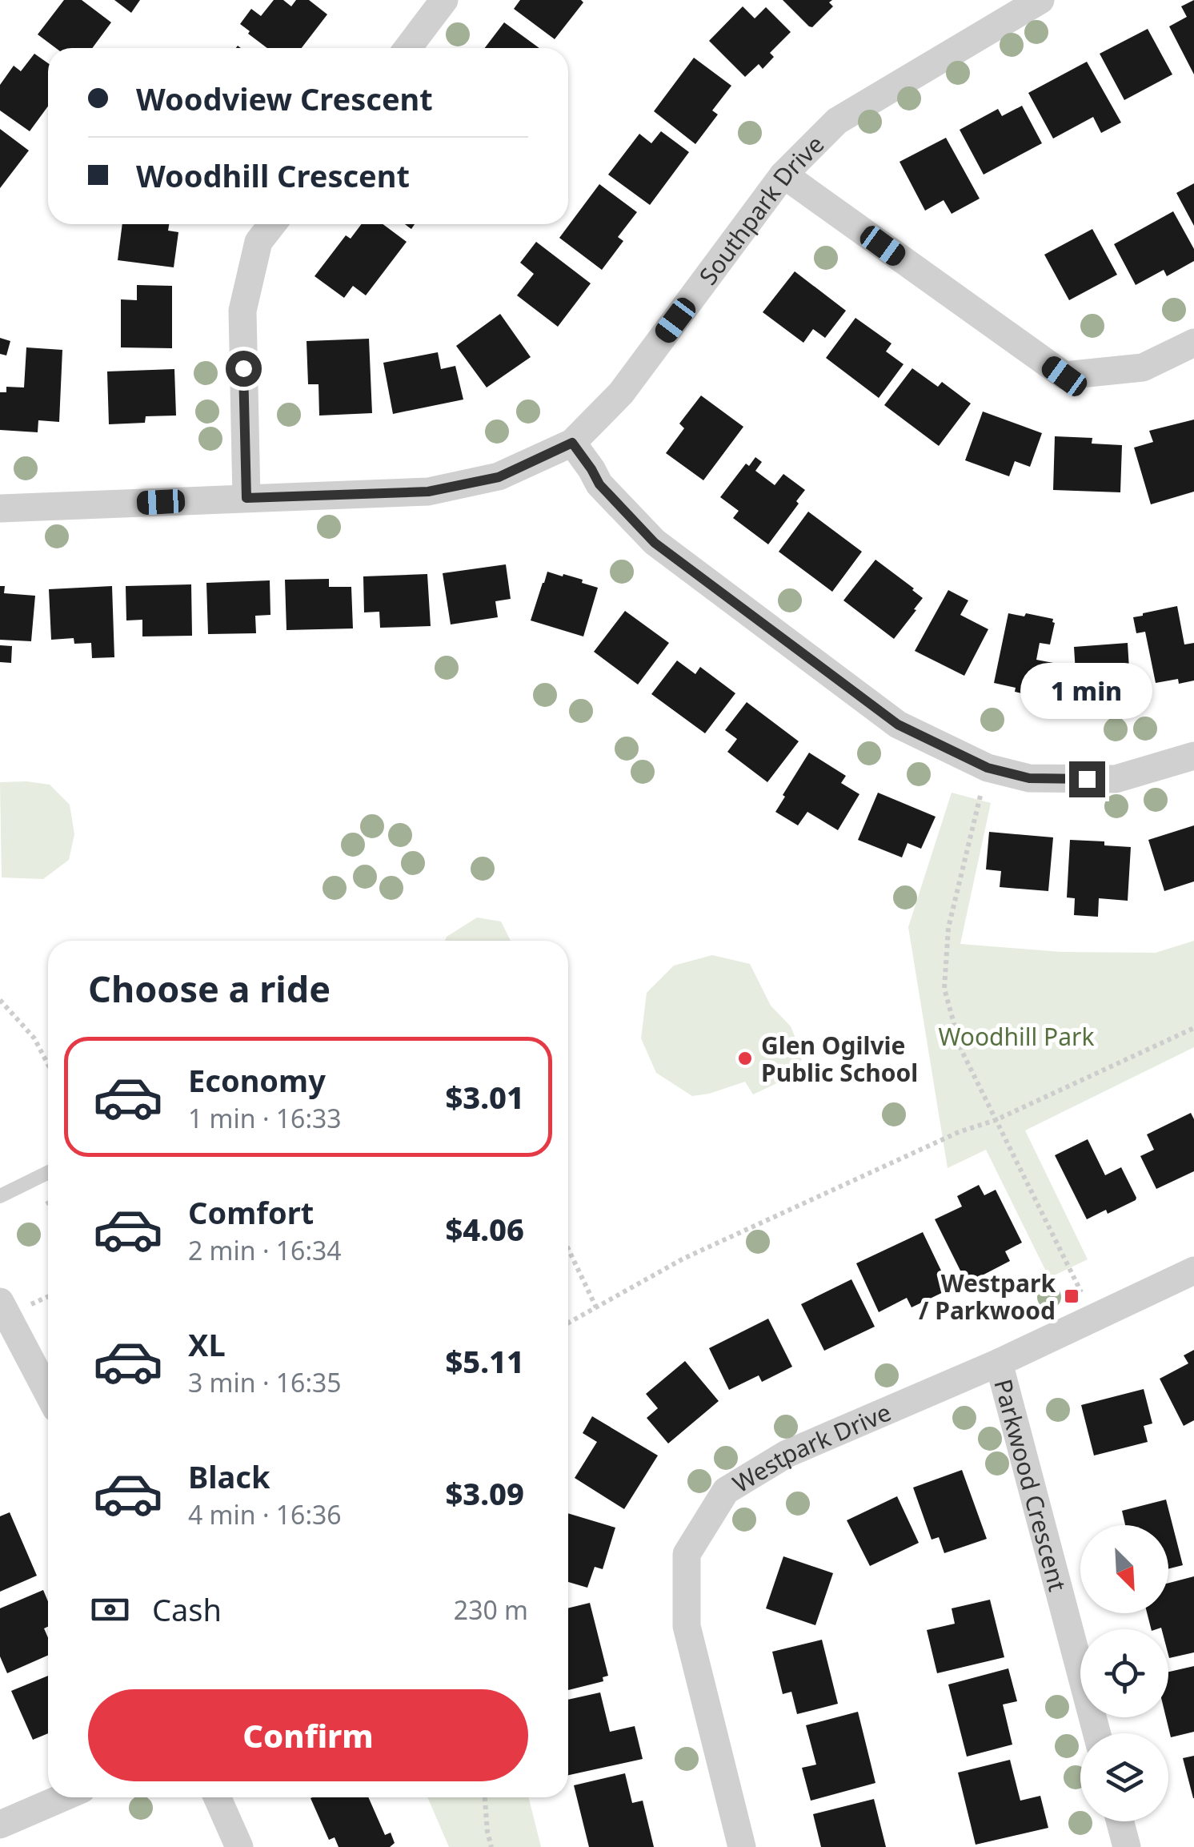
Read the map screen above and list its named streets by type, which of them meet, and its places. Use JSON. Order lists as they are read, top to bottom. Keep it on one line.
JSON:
{"streets":{"street":["Southpark Drive","Westpark Drive","Parkwood Crescent"]},"crossings":[["Westpark Drive","Parkwood Crescent"]],"parks":["Woodhill Park"],"places":{"other":["Glen Ogilvie Public School"],"transit":["Westpark / Parkwood"]},"north":"bottom right","page":{"banner":["Woodview Crescent","Woodhill Crescent"],"bubble":"1 min","heading":"Choose a ride","list":[{"name":"Economy","note":"1 min · 16:33","value":"$3.01"},{"name":"Comfort","note":"2 min · 16:34","value":"$4.06"},{"name":"XL","note":"3 min · 16:35","value":"$5.11"},{"name":"Black","note":"4 min · 16:36","value":"$3.09"}],"pay":["Cash","230 m"],"buttons":"Confirm"}}
